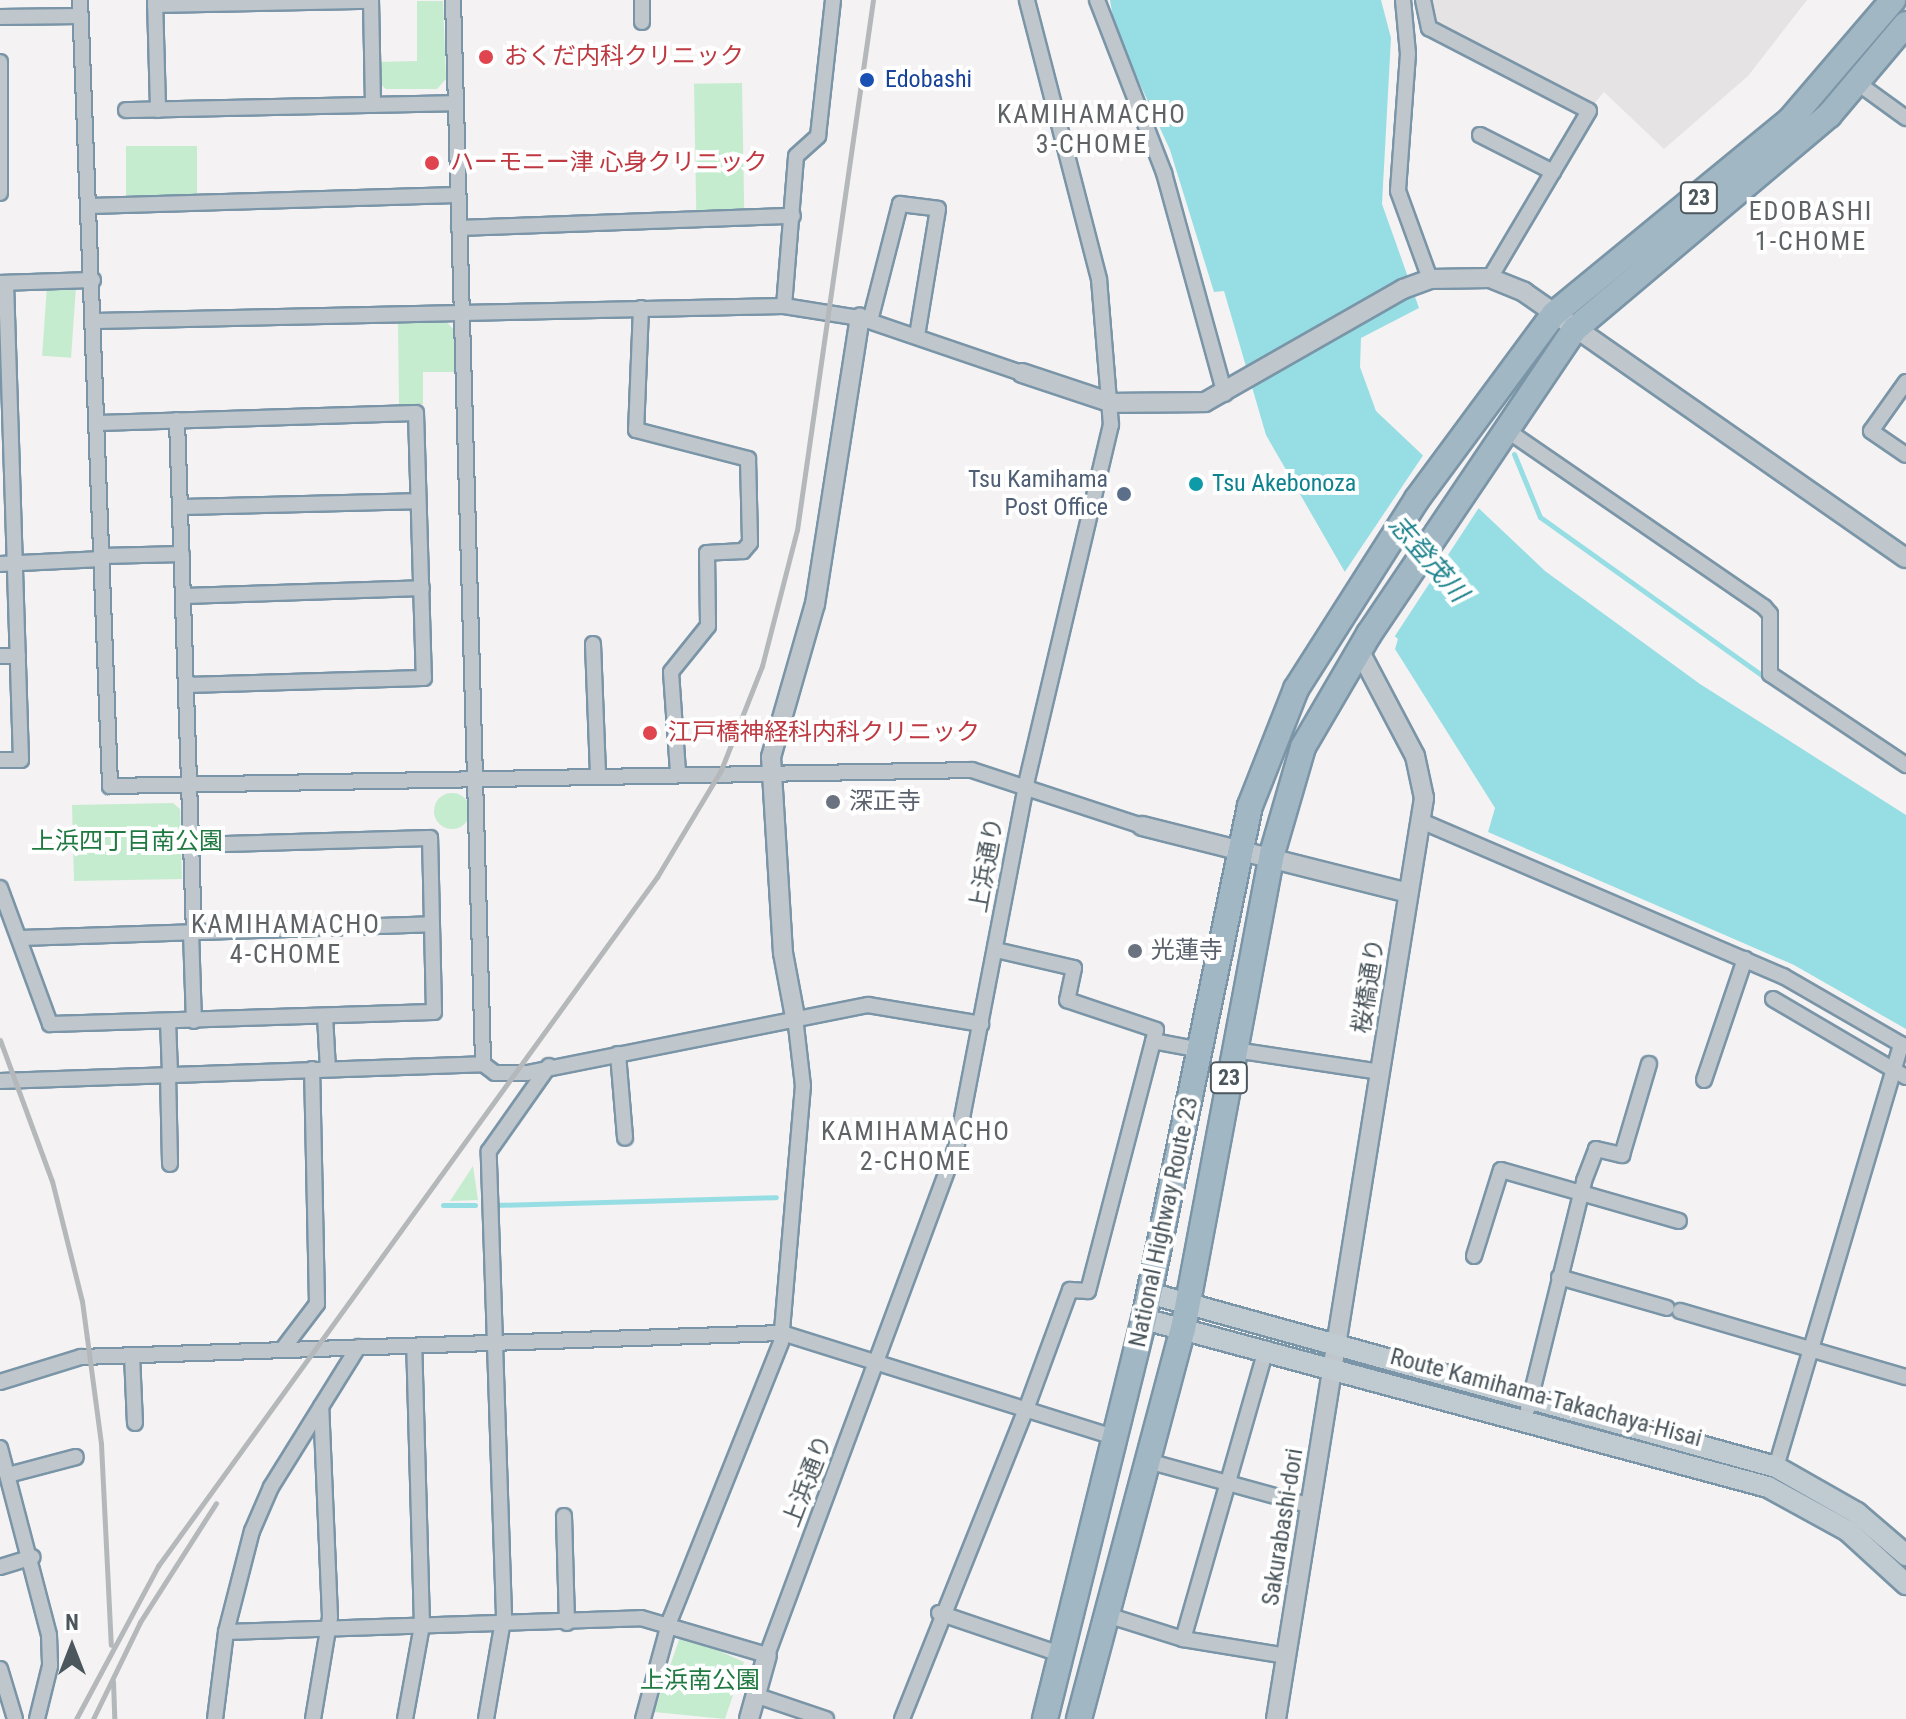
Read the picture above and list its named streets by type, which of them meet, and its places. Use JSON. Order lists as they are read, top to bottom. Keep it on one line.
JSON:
{"streets":{"highway":["23","National Highway Route 23"],"main road":["Route Kamihama-Takachaya-Hisai"],"street":["上浜通り","桜橋通り","Sakurabashi-dori"]},"crossings":[["桜橋通り","National Highway Route 23"],["桜橋通り","Route Kamihama-Takachaya-Hisai"],["桜橋通り","Sakurabashi-dori"],["National Highway Route 23","Route Kamihama-Takachaya-Hisai"],["Route Kamihama-Takachaya-Hisai","Sakurabashi-dori"]],"districts":["KAMIHAMACHO 3-CHOME","EDOBASHI 1-CHOME","KAMIHAMACHO 4-CHOME","KAMIHAMACHO 2-CHOME"],"water":["志登茂川"],"parks":["上浜四丁目南公園","上浜南公園"],"places":["おくだ内科クリニック","Edobashi","ハーモニー津 心身クリニック","Tsu Akebonoza","Tsu Kamihama Post Office","江戸橋神経科内科クリニック","深正寺","光蓮寺"],"north":"top"}
